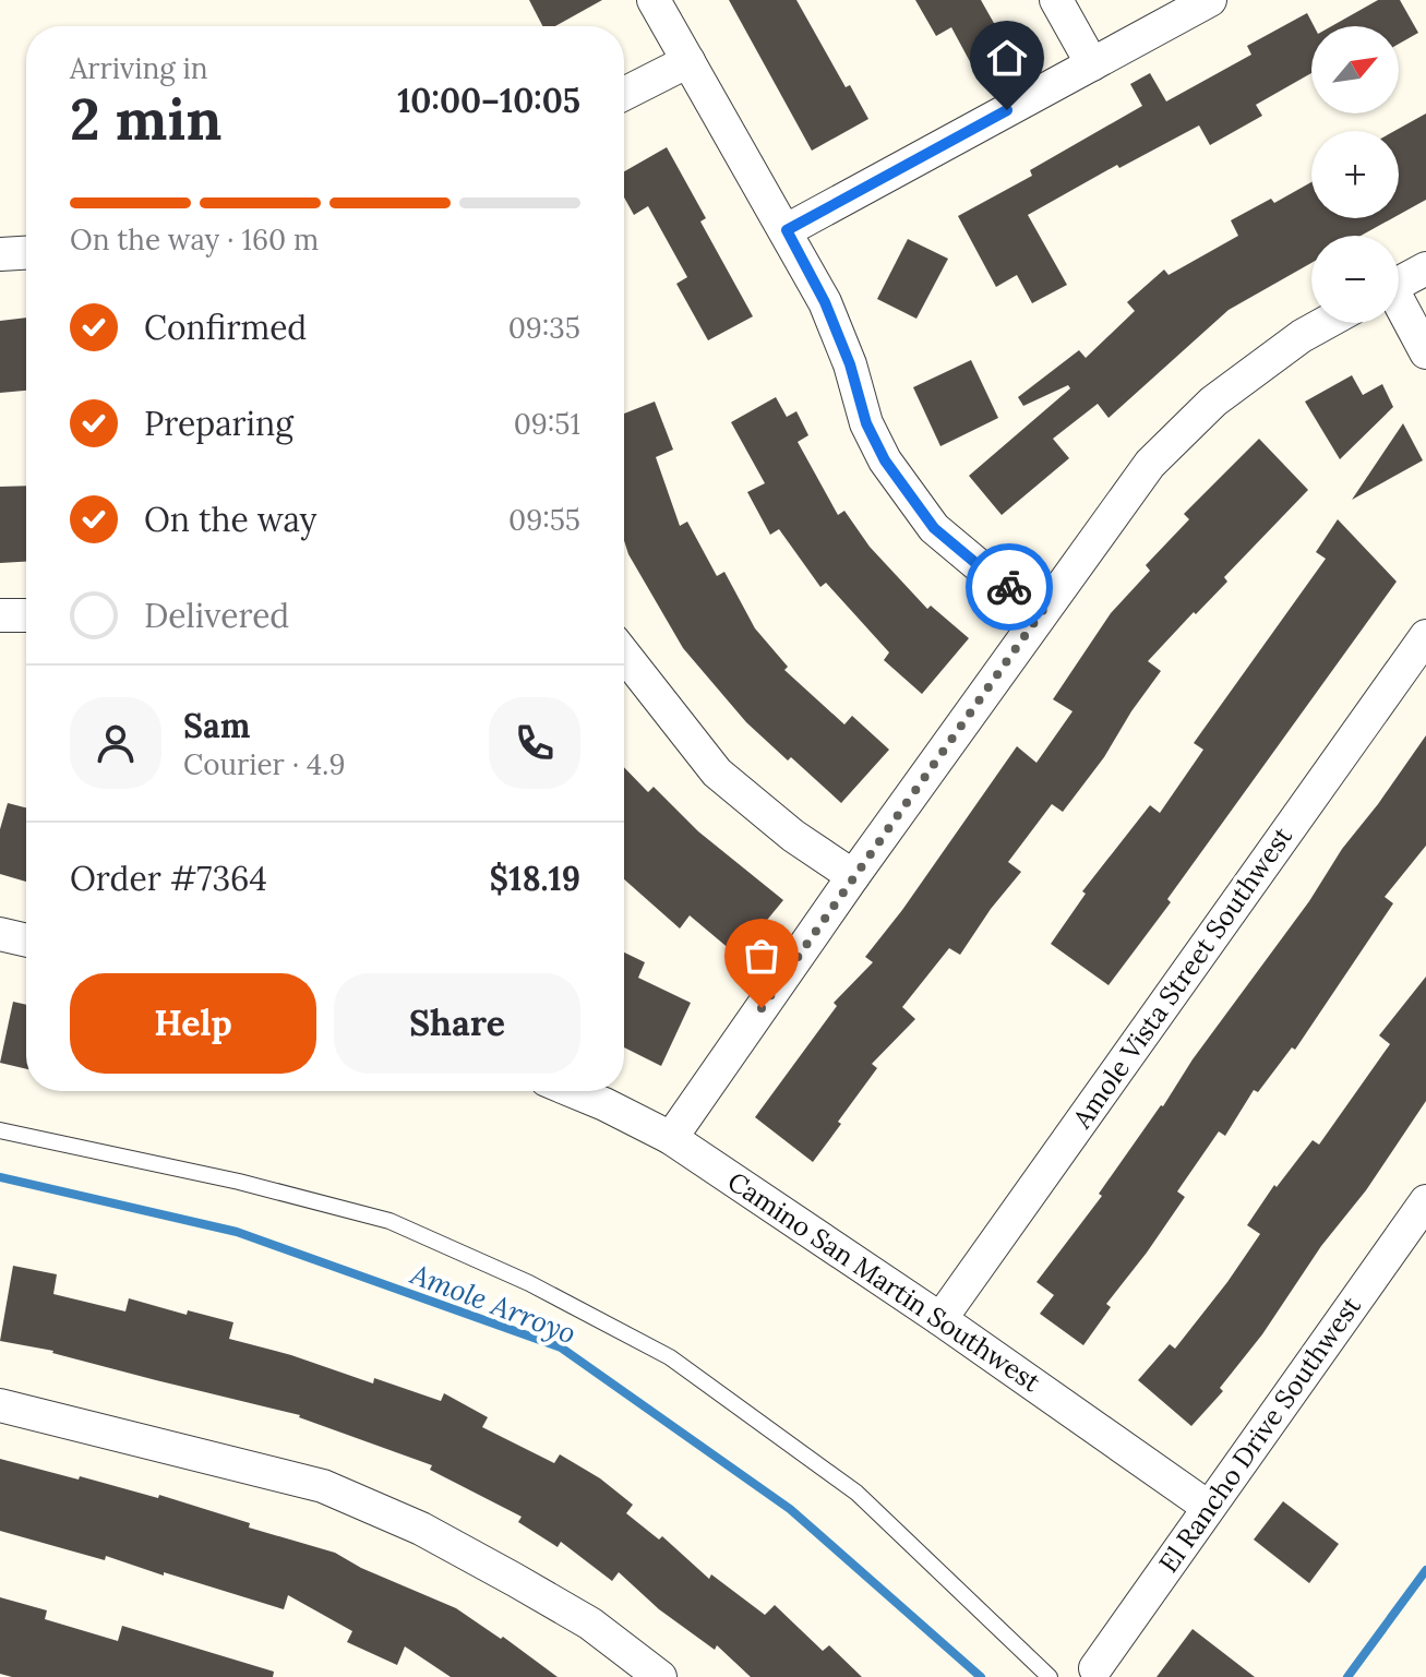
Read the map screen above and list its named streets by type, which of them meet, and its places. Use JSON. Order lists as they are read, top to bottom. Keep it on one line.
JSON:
{"streets":{"street":["Amole Vista Street Southwest","Camino San Martin Southwest","El Rancho Drive Southwest"]},"crossings":[["Amole Vista Street Southwest","Camino San Martin Southwest"],["Camino San Martin Southwest","El Rancho Drive Southwest"]],"water":["Amole Arroyo"],"north":"top right","page":{"map_buttons":["+","−"],"heading":["2 min","Arriving in","10:00–10:05"],"panel":["Sam","Courier · 4.9","Order #7364","$18.19"],"bar":"On the way · 160 m","list":[["Confirmed","09:35"],["Preparing","09:51"],["On the way","09:55"],"Delivered"],"buttons":["Help","Share"]}}
